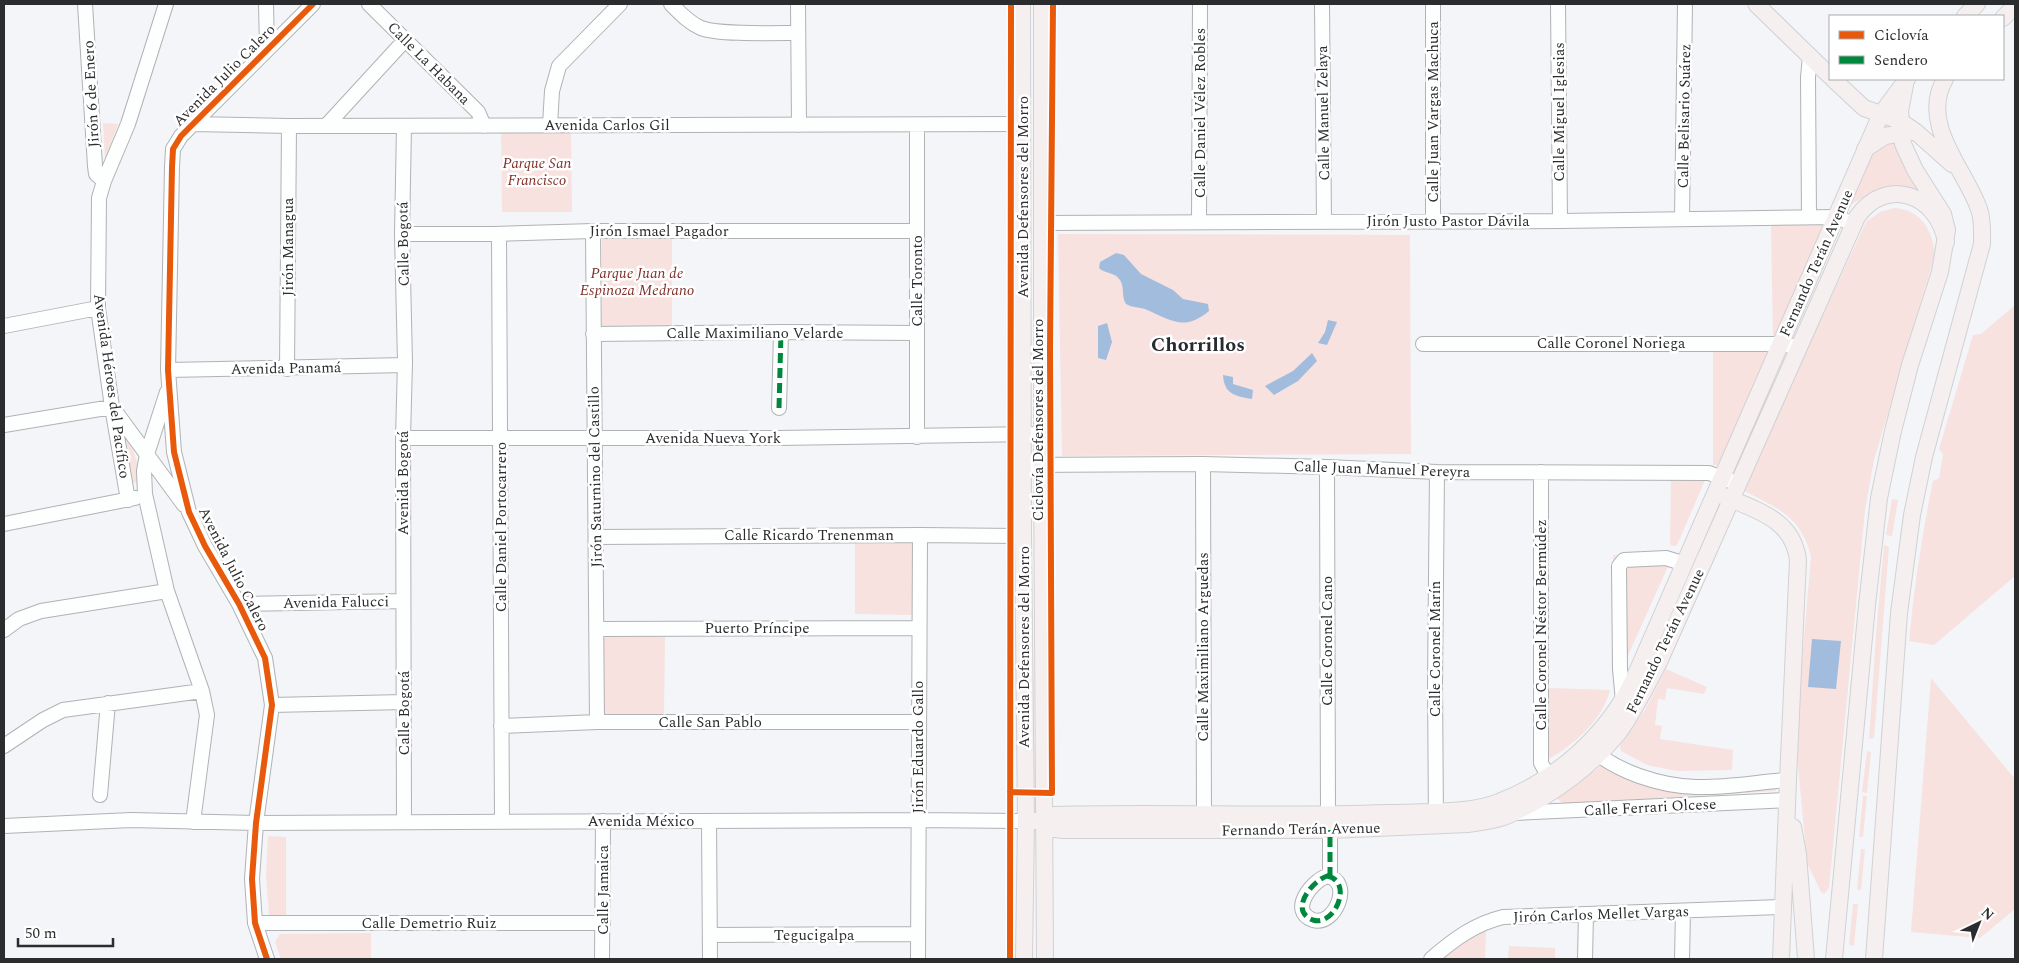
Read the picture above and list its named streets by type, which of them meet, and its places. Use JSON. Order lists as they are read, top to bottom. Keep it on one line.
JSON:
{"streets":{"main road":["Avenida Defensores del Morro","Fernando Terán Avenue"],"street":["Calle La Habana","Avenida Julio Calero","Jirón 6 de Enero","Calle Juan Vargas Machuca","Calle Miguel Iglesias","Calle Daniel Vélez Robles","Calle Manuel Zelaya","Calle Belisario Suárez","Avenida Carlos Gil","Jirón Justo Pastor Dávila","Jirón Ismael Pagador","Calle Bogotá","Jirón Managua","Calle Toronto","Calle Maximiliano Velarde","Calle Coronel Noriega","Avenida Panamá","Avenida Héroes del Pacífico","Avenida Nueva York","Calle Juan Manuel Pereyra","Jirón Saturnino del Castillo","Avenida Bogotá","Calle Daniel Portocarrero","Calle Ricardo Trenenman","Avenida Falucci","Calle Coronel Néstor Bermúdez","Puerto Príncipe","Calle Coronel Cano","Calle Maximiliano Arguedas","Calle Coronel Marín","Calle San Pablo","Jirón Eduardo Gallo","Calle Ferrari Olcese","Avenida México","Calle Jamaica","Jirón Carlos Mellet Vargas","Calle Demetrio Ruiz","Tegucigalpa"],"cycle path":["Ciclovía Defensores del Morro"]},"crossings":[["Calle La Habana","Avenida Carlos Gil"],["Avenida Julio Calero","Avenida Carlos Gil"],["Avenida Julio Calero","Avenida Panamá"],["Avenida Julio Calero","Avenida Héroes del Pacífico"],["Avenida Julio Calero","Avenida Falucci"],["Avenida Julio Calero","Avenida México"],["Avenida Julio Calero","Calle Demetrio Ruiz"],["Jirón 6 de Enero","Avenida Héroes del Pacífico"],["Calle Juan Vargas Machuca","Jirón Justo Pastor Dávila"],["Calle Miguel Iglesias","Jirón Justo Pastor Dávila"],["Calle Daniel Vélez Robles","Jirón Justo Pastor Dávila"],["Calle Manuel Zelaya","Jirón Justo Pastor Dávila"],["Calle Belisario Suárez","Jirón Justo Pastor Dávila"],["Avenida Carlos Gil","Avenida Defensores del Morro"],["Avenida Carlos Gil","Calle Bogotá"],["Avenida Carlos Gil","Jirón Managua"],["Avenida Carlos Gil","Calle Toronto"],["Avenida Defensores del Morro","Jirón Justo Pastor Dávila"],["Avenida Defensores del Morro","Fernando Terán Avenue"],["Avenida Defensores del Morro","Avenida Nueva York"],["Avenida Defensores del Morro","Calle Juan Manuel Pereyra"],["Avenida Defensores del Morro","Calle Ricardo Trenenman"],["Avenida Defensores del Morro","Avenida México"],["Jirón Justo Pastor Dávila","Fernando Terán Avenue"],["Jirón Ismael Pagador","Calle Bogotá"],["Jirón Ismael Pagador","Calle Toronto"],["Jirón Ismael Pagador","Jirón Saturnino del Castillo"],["Jirón Ismael Pagador","Calle Daniel Portocarrero"],["Calle Bogotá","Avenida Panamá"],["Calle Bogotá","Avenida Bogotá"],["Calle Bogotá","Avenida Falucci"],["Calle Bogotá","Avenida México"],["Jirón Managua","Avenida Panamá"],["Fernando Terán Avenue","Calle Coronel Noriega"],["Fernando Terán Avenue","Calle Juan Manuel Pereyra"],["Fernando Terán Avenue","Calle Coronel Néstor Bermúdez"],["Fernando Terán Avenue","Calle Coronel Cano"],["Fernando Terán Avenue","Calle Maximiliano Arguedas"],["Fernando Terán Avenue","Calle Coronel Marín"],["Fernando Terán Avenue","Calle Ferrari Olcese"],["Fernando Terán Avenue","Avenida México"],["Calle Toronto","Calle Maximiliano Velarde"],["Calle Toronto","Avenida Nueva York"],["Calle Maximiliano Velarde","Jirón Saturnino del Castillo"],["Avenida Panamá","Avenida Bogotá"],["Avenida Héroes del Pacífico","Avenida México"],["Avenida Nueva York","Jirón Saturnino del Castillo"],["Avenida Nueva York","Avenida Bogotá"],["Avenida Nueva York","Calle Daniel Portocarrero"],["Calle Juan Manuel Pereyra","Calle Coronel Néstor Bermúdez"],["Calle Juan Manuel Pereyra","Calle Coronel Cano"],["Calle Juan Manuel Pereyra","Calle Maximiliano Arguedas"],["Calle Juan Manuel Pereyra","Calle Coronel Marín"],["Jirón Saturnino del Castillo","Calle Ricardo Trenenman"],["Jirón Saturnino del Castillo","Puerto Príncipe"],["Jirón Saturnino del Castillo","Calle San Pablo"],["Avenida Bogotá","Avenida Falucci"],["Calle Daniel Portocarrero","Calle San Pablo"],["Calle Daniel Portocarrero","Avenida México"],["Calle Ricardo Trenenman","Jirón Eduardo Gallo"],["Puerto Príncipe","Jirón Eduardo Gallo"],["Calle San Pablo","Jirón Eduardo Gallo"],["Jirón Eduardo Gallo","Avenida México"],["Jirón Eduardo Gallo","Tegucigalpa"],["Avenida México","Calle Jamaica"],["Calle Jamaica","Calle Demetrio Ruiz"]],"districts":["Chorrillos"],"parks":["Parque San Francisco","Parque Juan de Espinoza Medrano"],"legend":["Ciclovía","Sendero"],"scale_bar":"50 m","north":"top right"}
